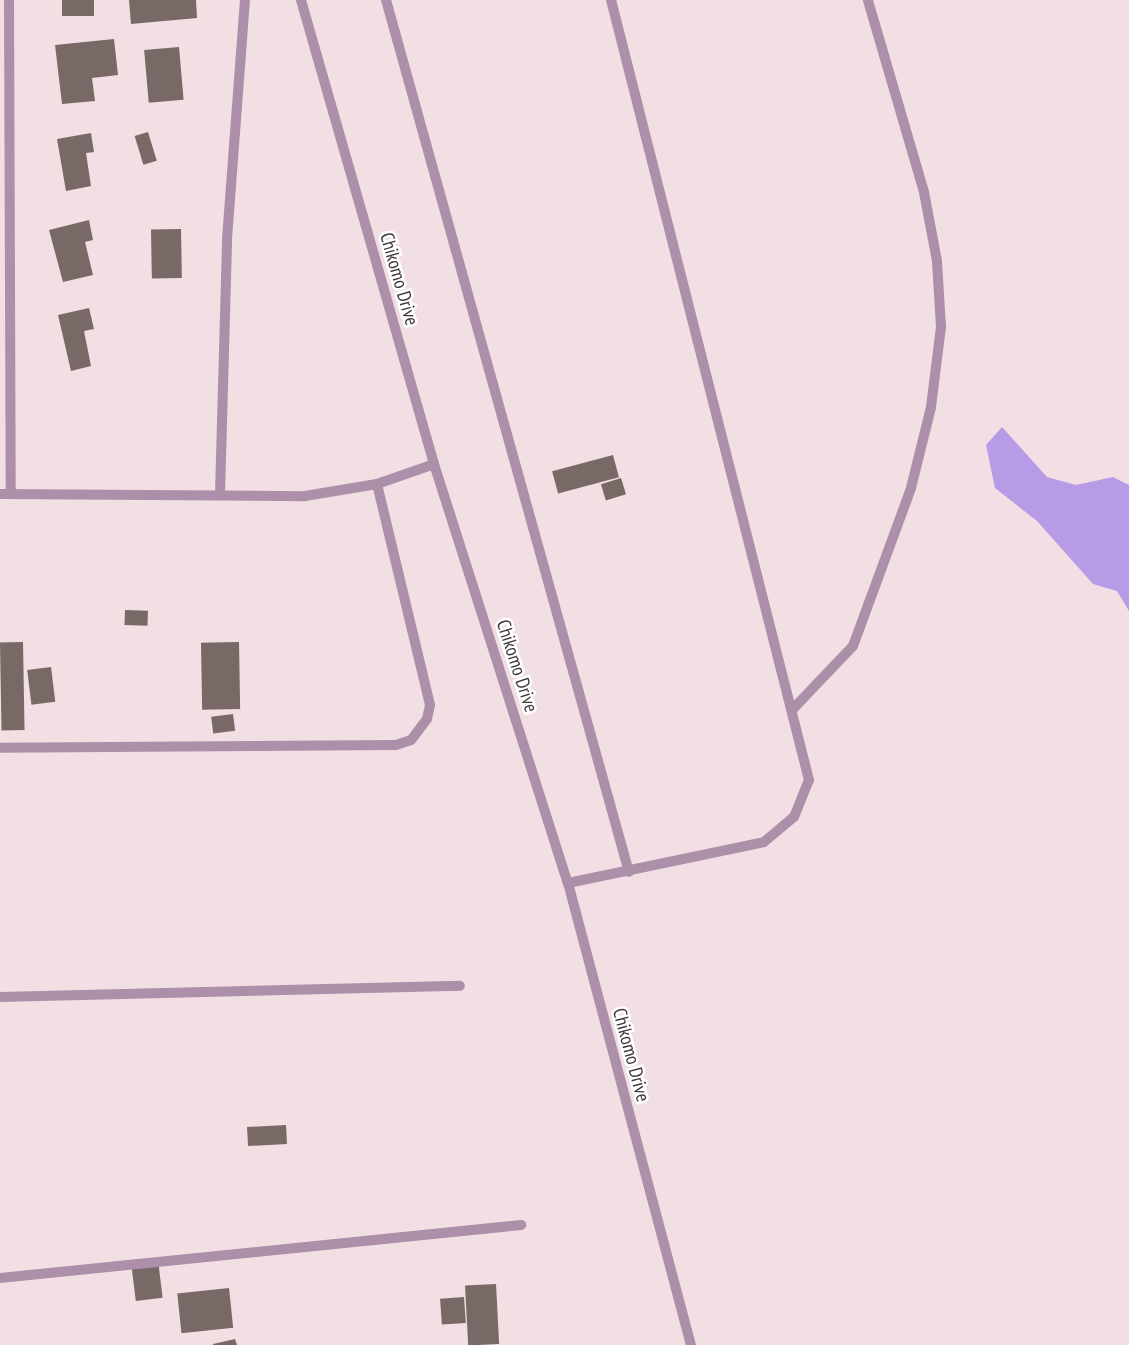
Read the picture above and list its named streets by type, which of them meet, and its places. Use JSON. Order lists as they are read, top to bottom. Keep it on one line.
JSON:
{"streets":{"street":["Chikomo Drive"]}}
